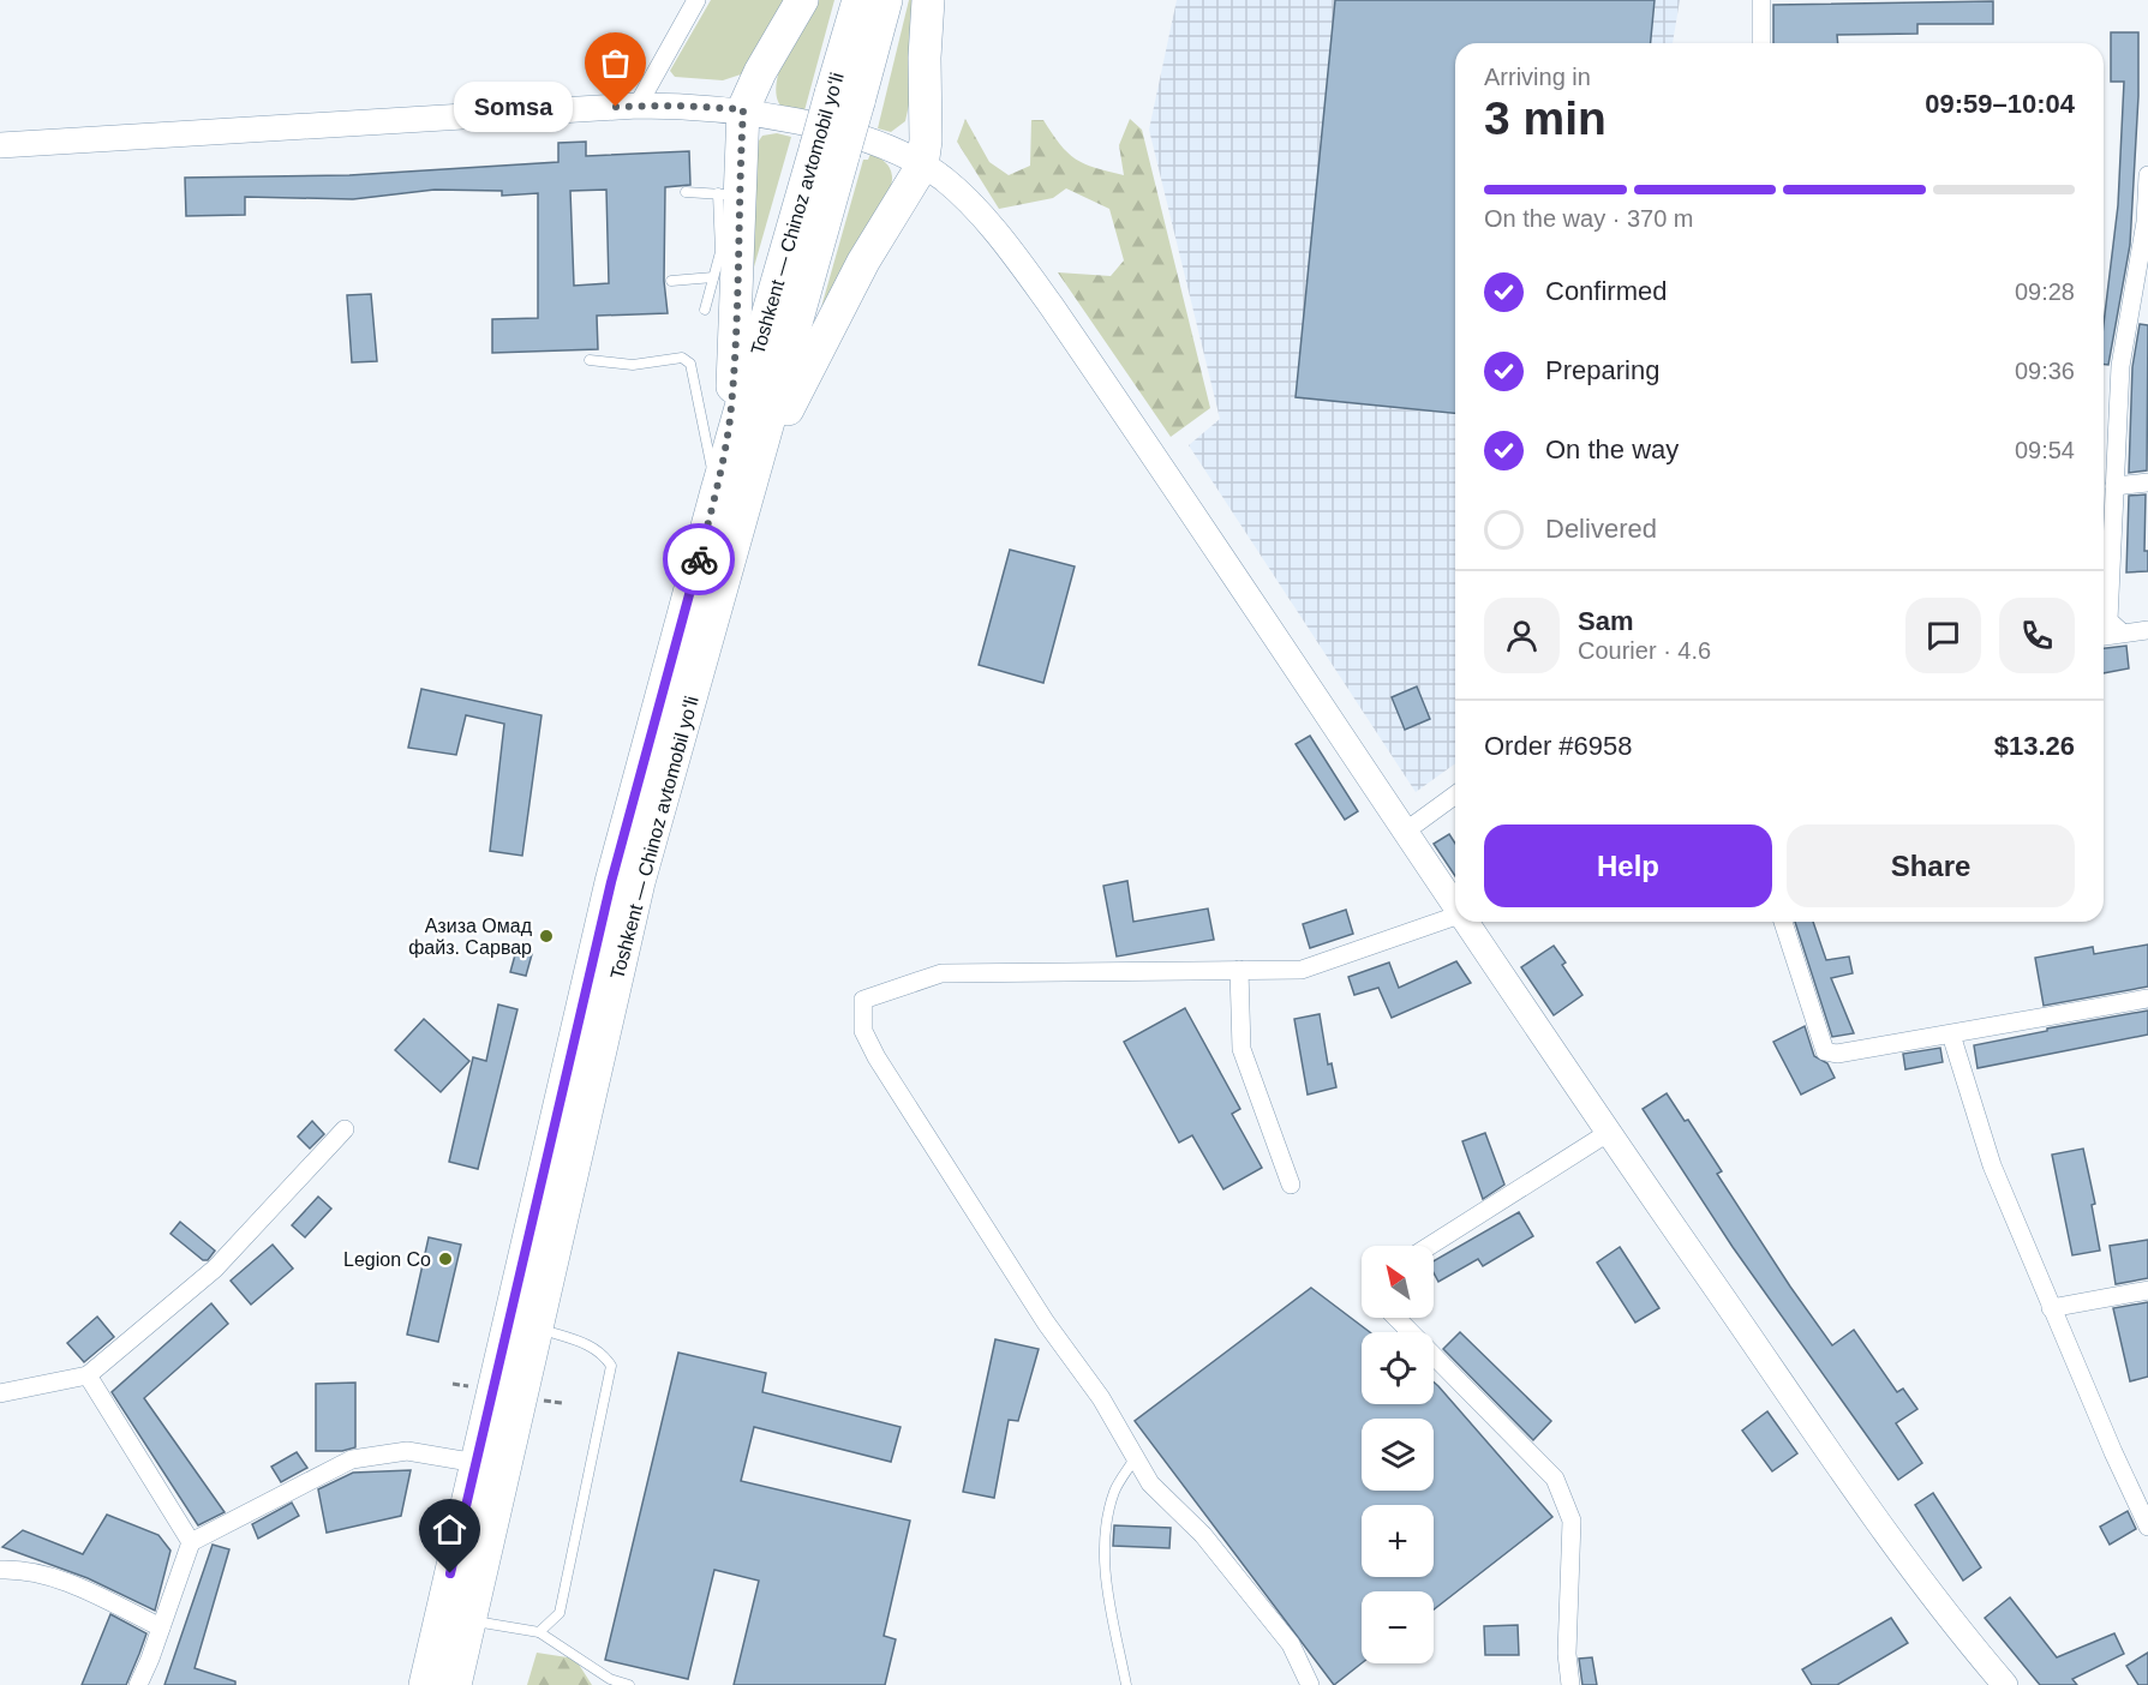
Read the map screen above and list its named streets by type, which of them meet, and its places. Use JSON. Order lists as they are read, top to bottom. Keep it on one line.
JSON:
{"streets":{"highway":["Toshkent — Chinoz avtomobil yoʻli"]},"places":["Somsa","Азиза Омад файз. Сарвар","Legion Co"],"north":"top left","page":{"heading":["3 min","Arriving in","09:59–10:04"],"panel":["Sam","Courier · 4.6","Order #6958","$13.26"],"bubble":"Somsa","bar":"On the way · 370 m","list":[["Confirmed","09:28"],["Preparing","09:36"],["On the way","09:54"],"Delivered"],"buttons":["Help","Share"],"map_buttons":["+","−"]}}
